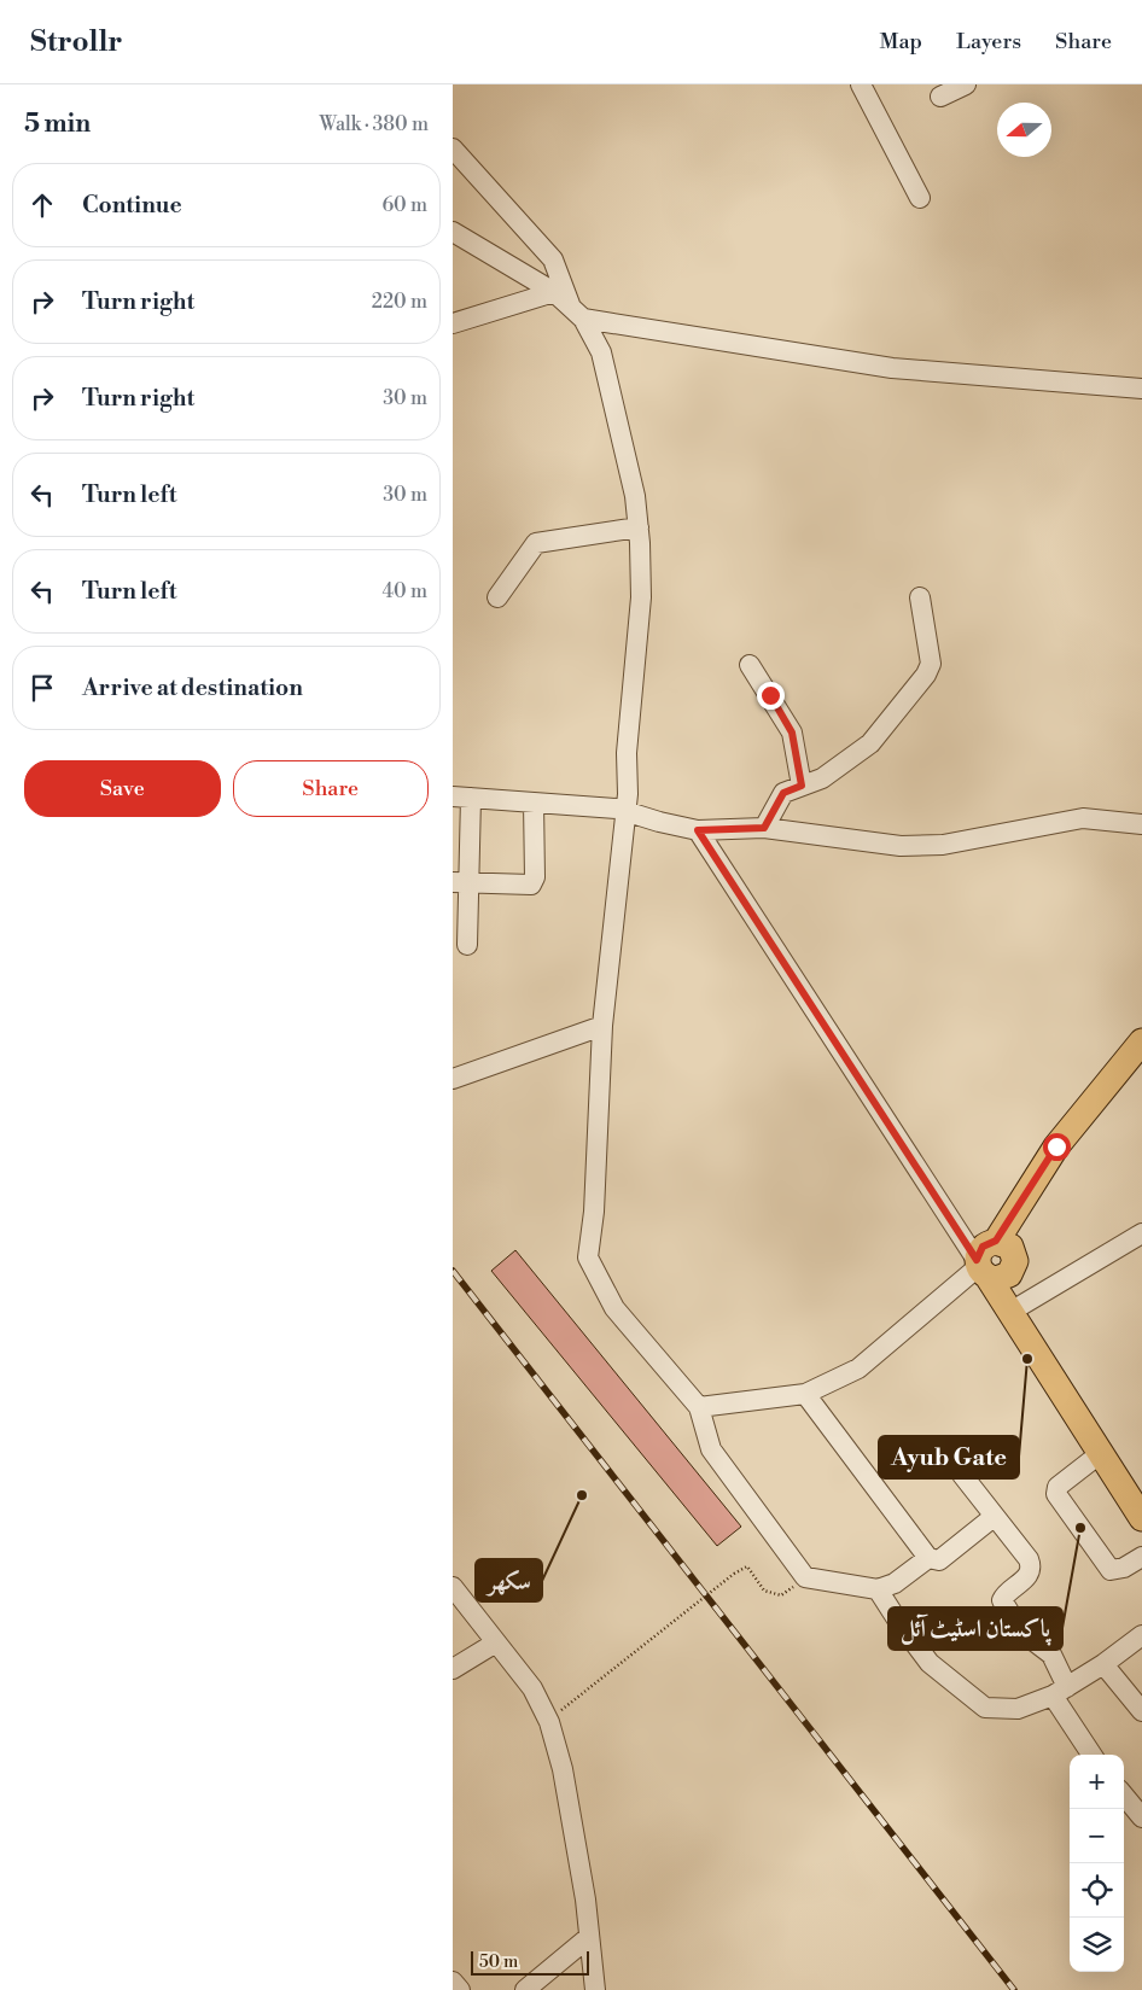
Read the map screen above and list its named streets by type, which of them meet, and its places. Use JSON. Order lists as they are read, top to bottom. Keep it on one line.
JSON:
{"places":["Ayub Gate","سكهر","پاکستان اسٹیٹ آئل"],"scale_bar":"50 m","north":"left","page":{"header":"Strollr","nav":["Map","Layers","Share"],"heading":["5 min","Walk · 380 m"],"list":[["Continue","60 m"],["Turn right","220 m"],["Turn right","30 m"],["Turn left","30 m"],["Turn left","40 m"],"Arrive at destination"],"buttons":["Save","Share"],"map_buttons":["+","−"],"scale":"50 m"}}
